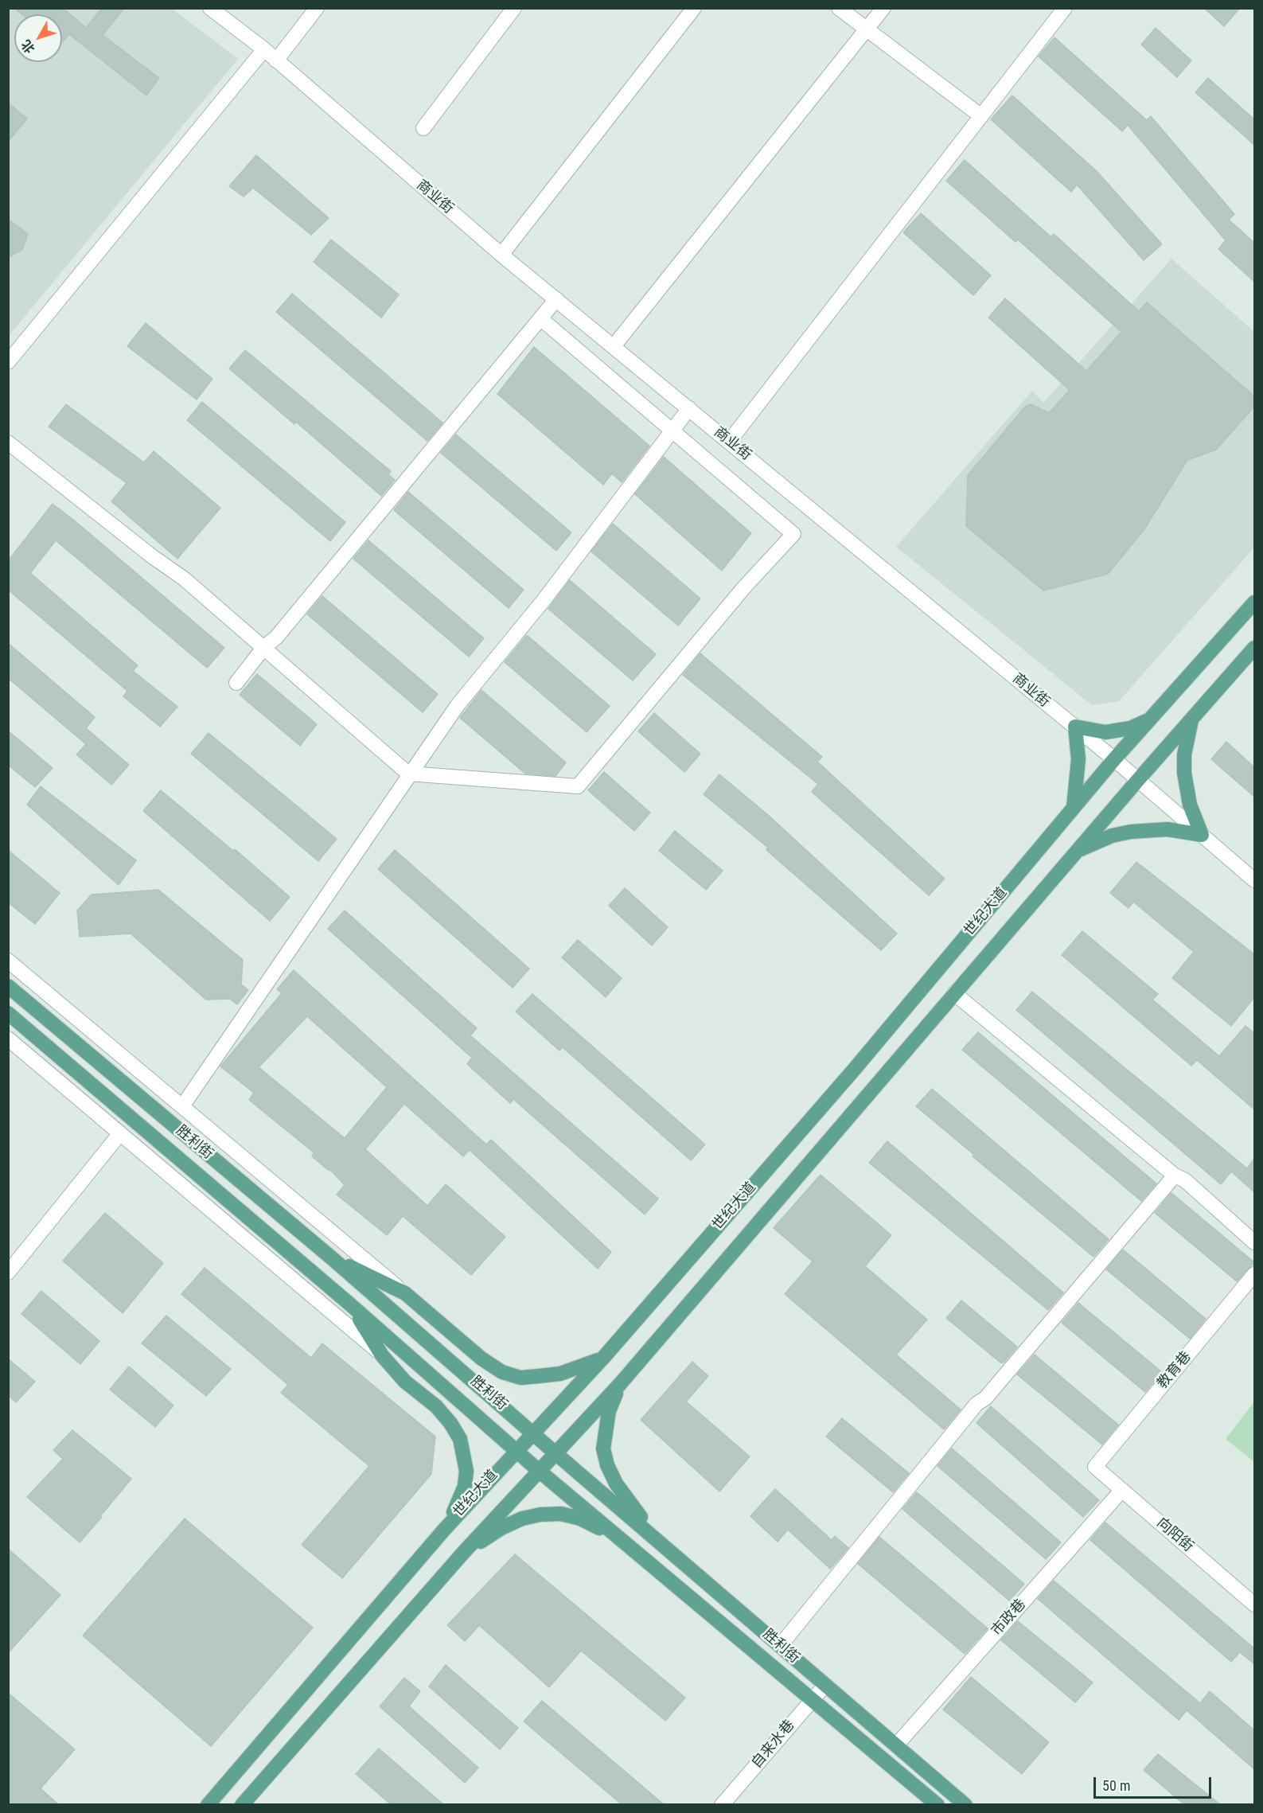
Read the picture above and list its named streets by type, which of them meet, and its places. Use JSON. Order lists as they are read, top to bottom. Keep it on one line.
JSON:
{"streets":{"main road":["世纪大道","胜利街"],"street":["商业街","教育巷","向阳街","市政巷","自来水巷"]},"crossings":[["商业街","世纪大道"],["世纪大道","胜利街"],["胜利街","市政巷"],["胜利街","自来水巷"],["教育巷","向阳街"],["向阳街","市政巷"]],"scale_bar":"50 m","north":"bottom left"}
